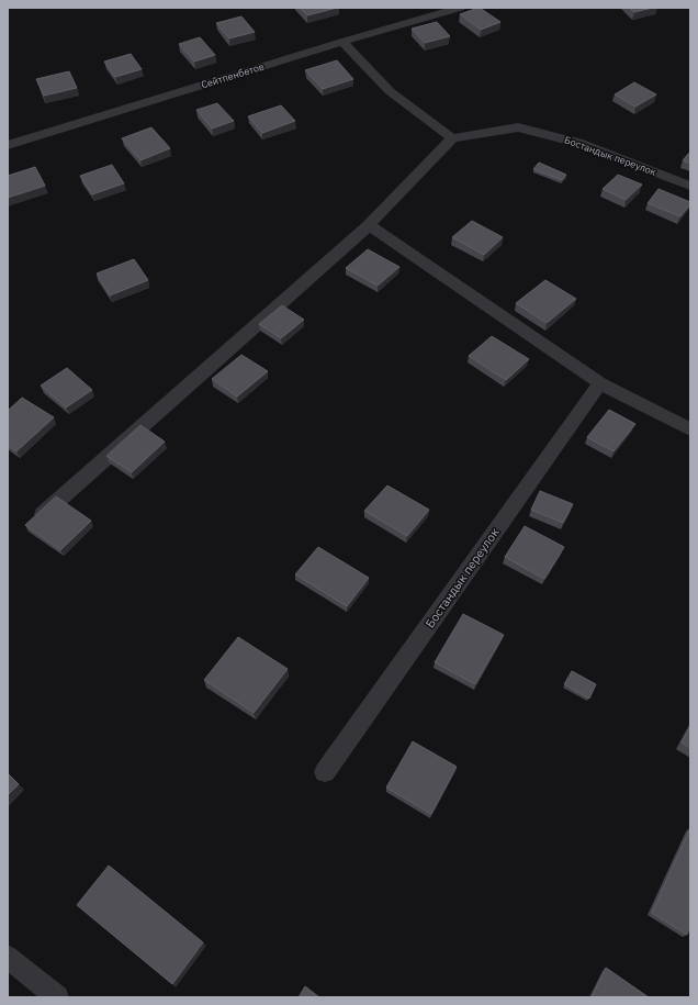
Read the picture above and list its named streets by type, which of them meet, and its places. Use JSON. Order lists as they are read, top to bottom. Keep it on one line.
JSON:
{"streets":{"street":["Сейтпенбетов","Бостандык переулок"]}}
